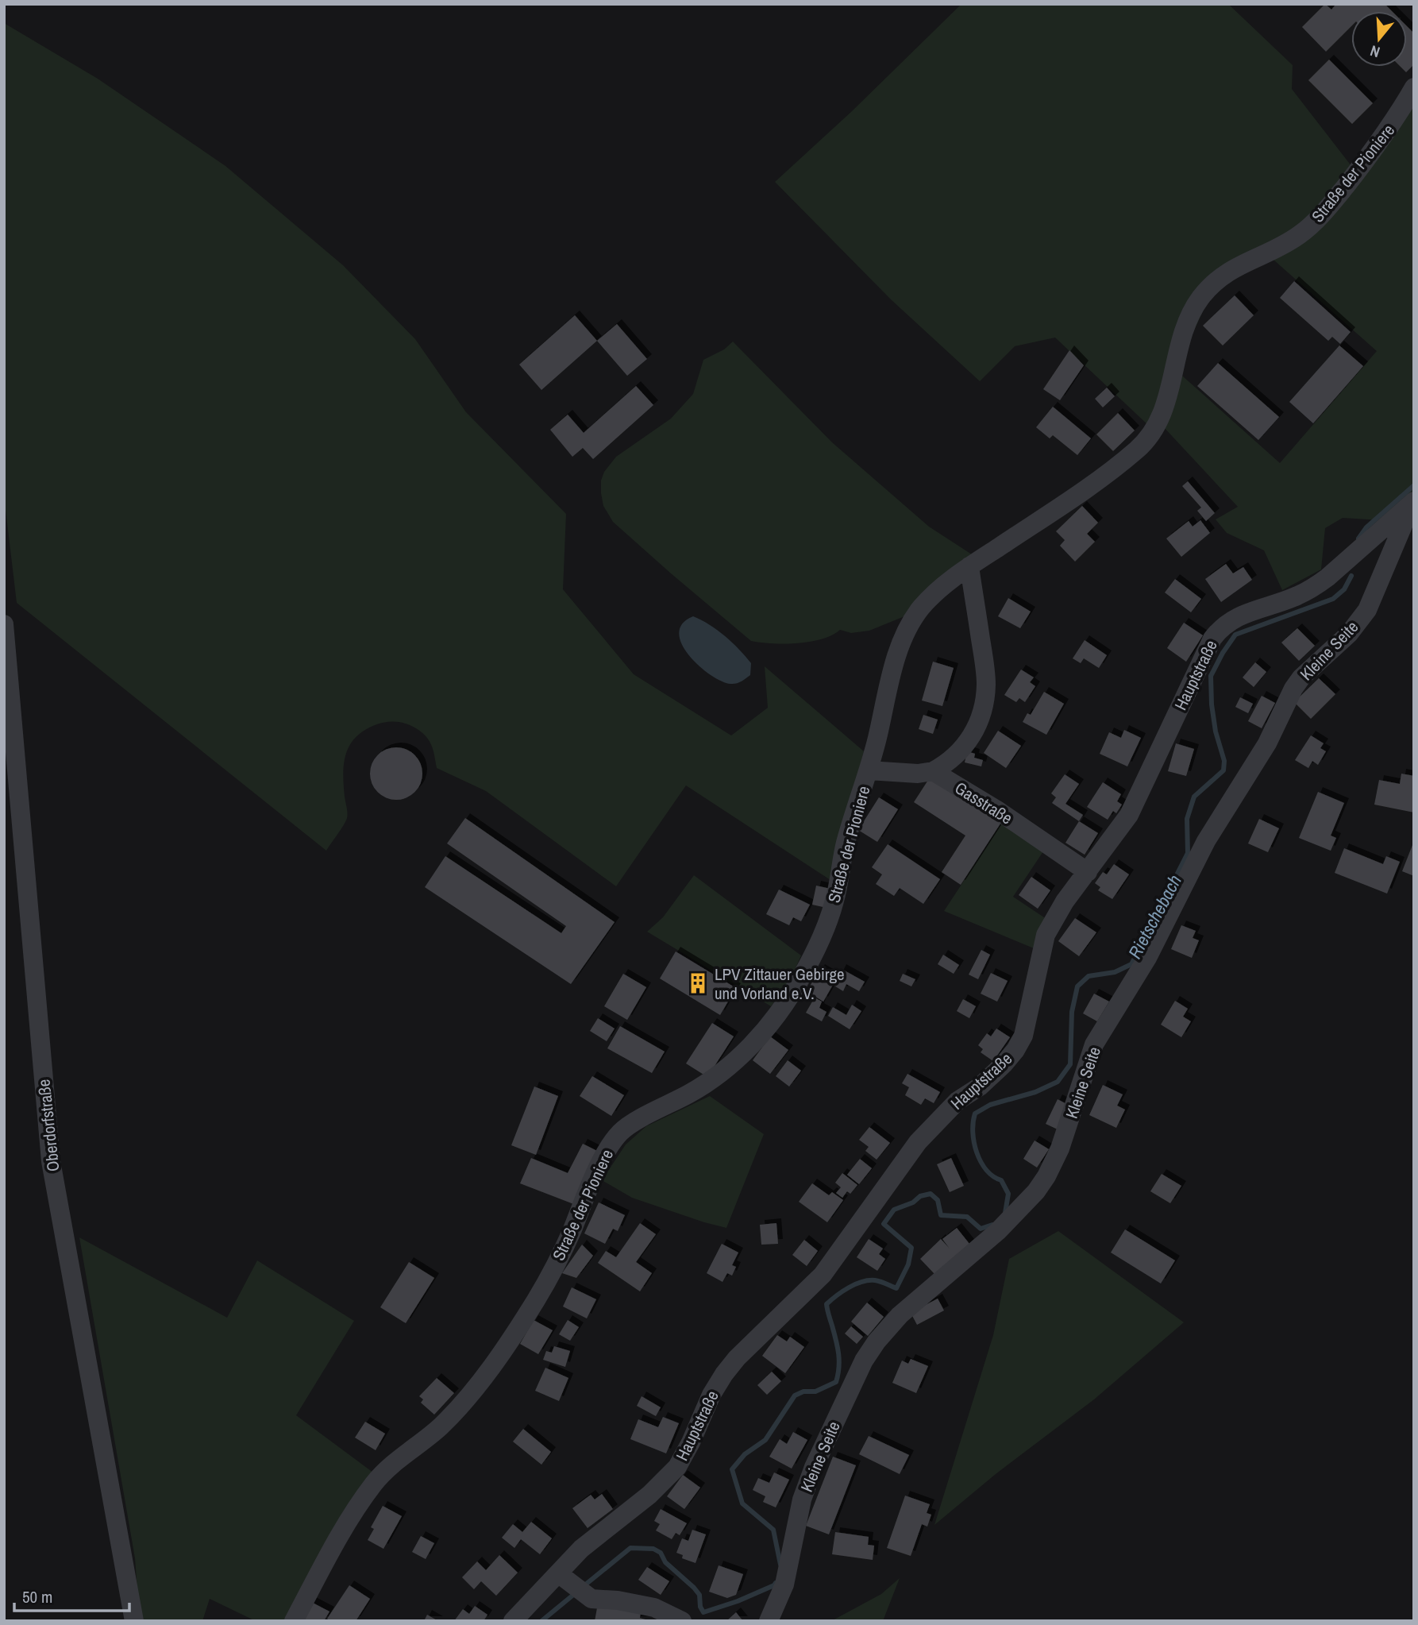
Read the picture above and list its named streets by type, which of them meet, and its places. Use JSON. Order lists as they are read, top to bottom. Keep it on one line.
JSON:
{"streets":{"street":["Straße der Pioniere","Kleine Seite","Hauptstraße","Gasstraße","Oberdorfstraße"]},"crossings":[["Kleine Seite","Hauptstraße"],["Hauptstraße","Gasstraße"]],"water":["Rietschebach"],"places":{"building":["LPV Zittauer Gebirge und Vorland e.V."]},"scale_bar":"50 m","north":"bottom"}
